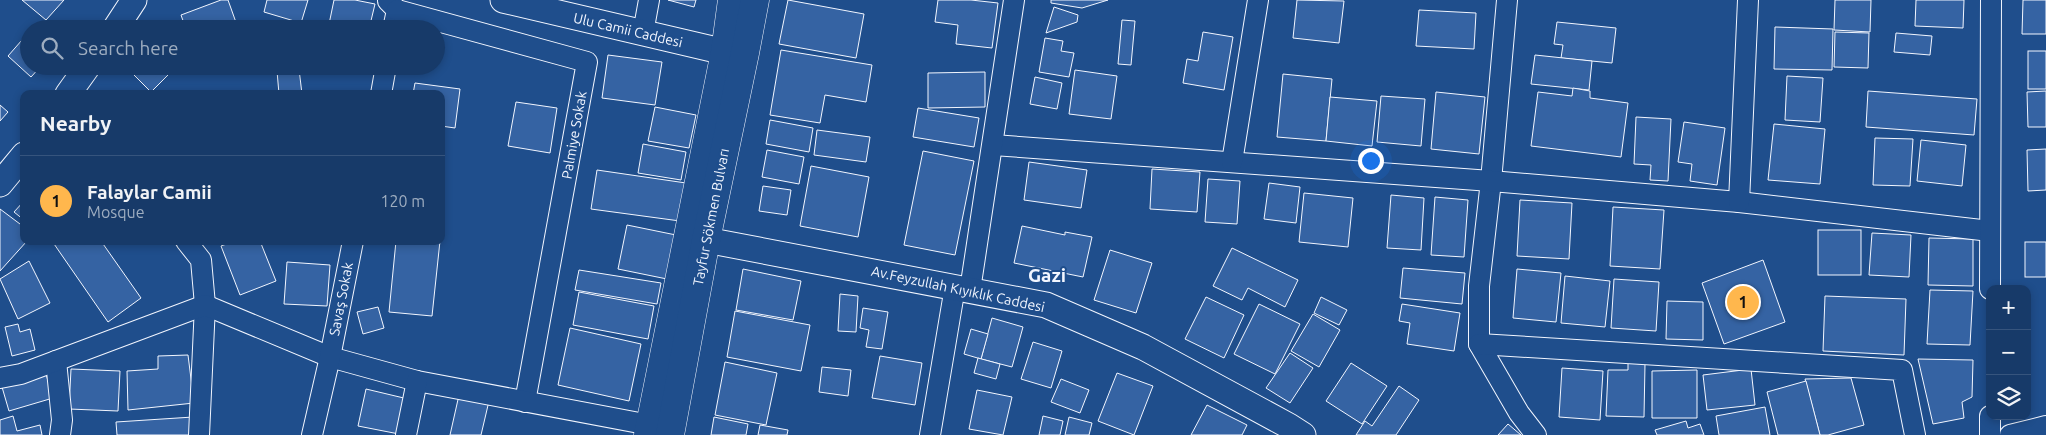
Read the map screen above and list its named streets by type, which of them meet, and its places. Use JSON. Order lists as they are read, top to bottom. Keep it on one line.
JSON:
{"streets":{"main road":["Tayfur Sökmen Bulvarı"],"street":["Ulu Camii Caddesi","Palmiye Sokak","Av.Feyzullah Kıyıklık Caddesi","Savaş Sokak"]},"crossings":[["Ulu Camii Caddesi","Tayfur Sökmen Bulvarı"],["Tayfur Sökmen Bulvarı","Av.Feyzullah Kıyıklık Caddesi"]],"districts":["Gazi"],"page":{"search":"Search here","heading":"Nearby","list":[{"mark":"1","name":"Falaylar Camii","note":"Mosque","value":"120 m"}],"pins":"1","map_buttons":["+","−"]}}
